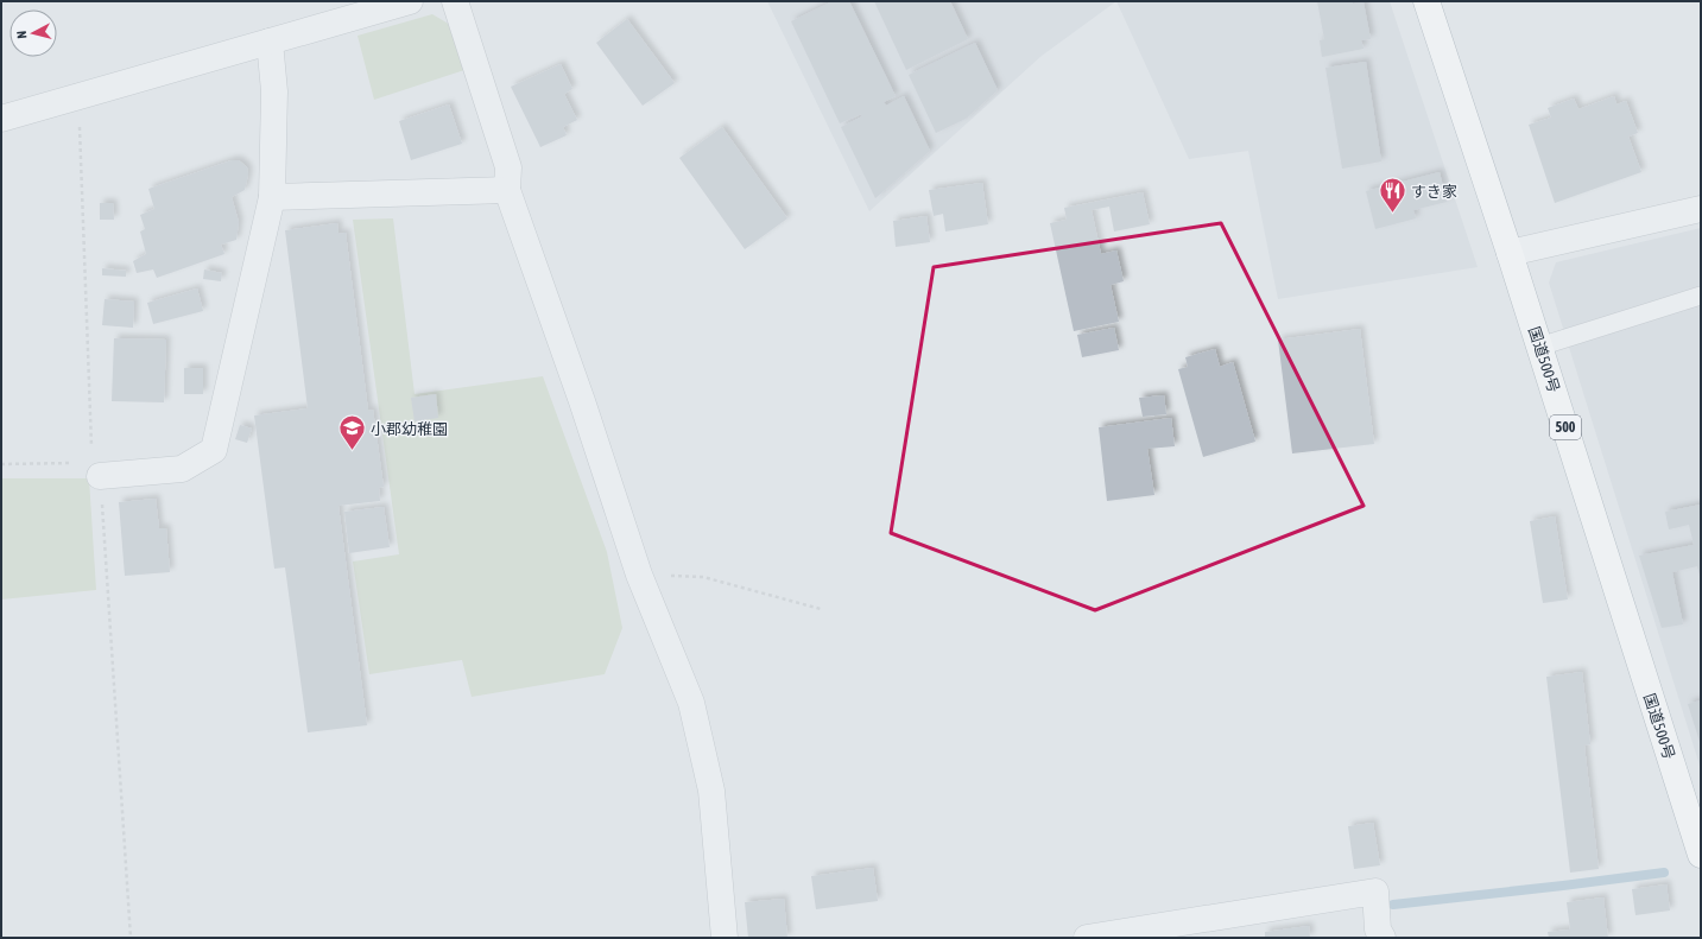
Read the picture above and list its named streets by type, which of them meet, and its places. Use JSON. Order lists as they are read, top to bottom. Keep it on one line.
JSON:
{"streets":{"highway":["国道500号","500"]},"places":{"restaurant":["すき家"],"school or university":["小郡幼稚園"]},"north":"left"}
